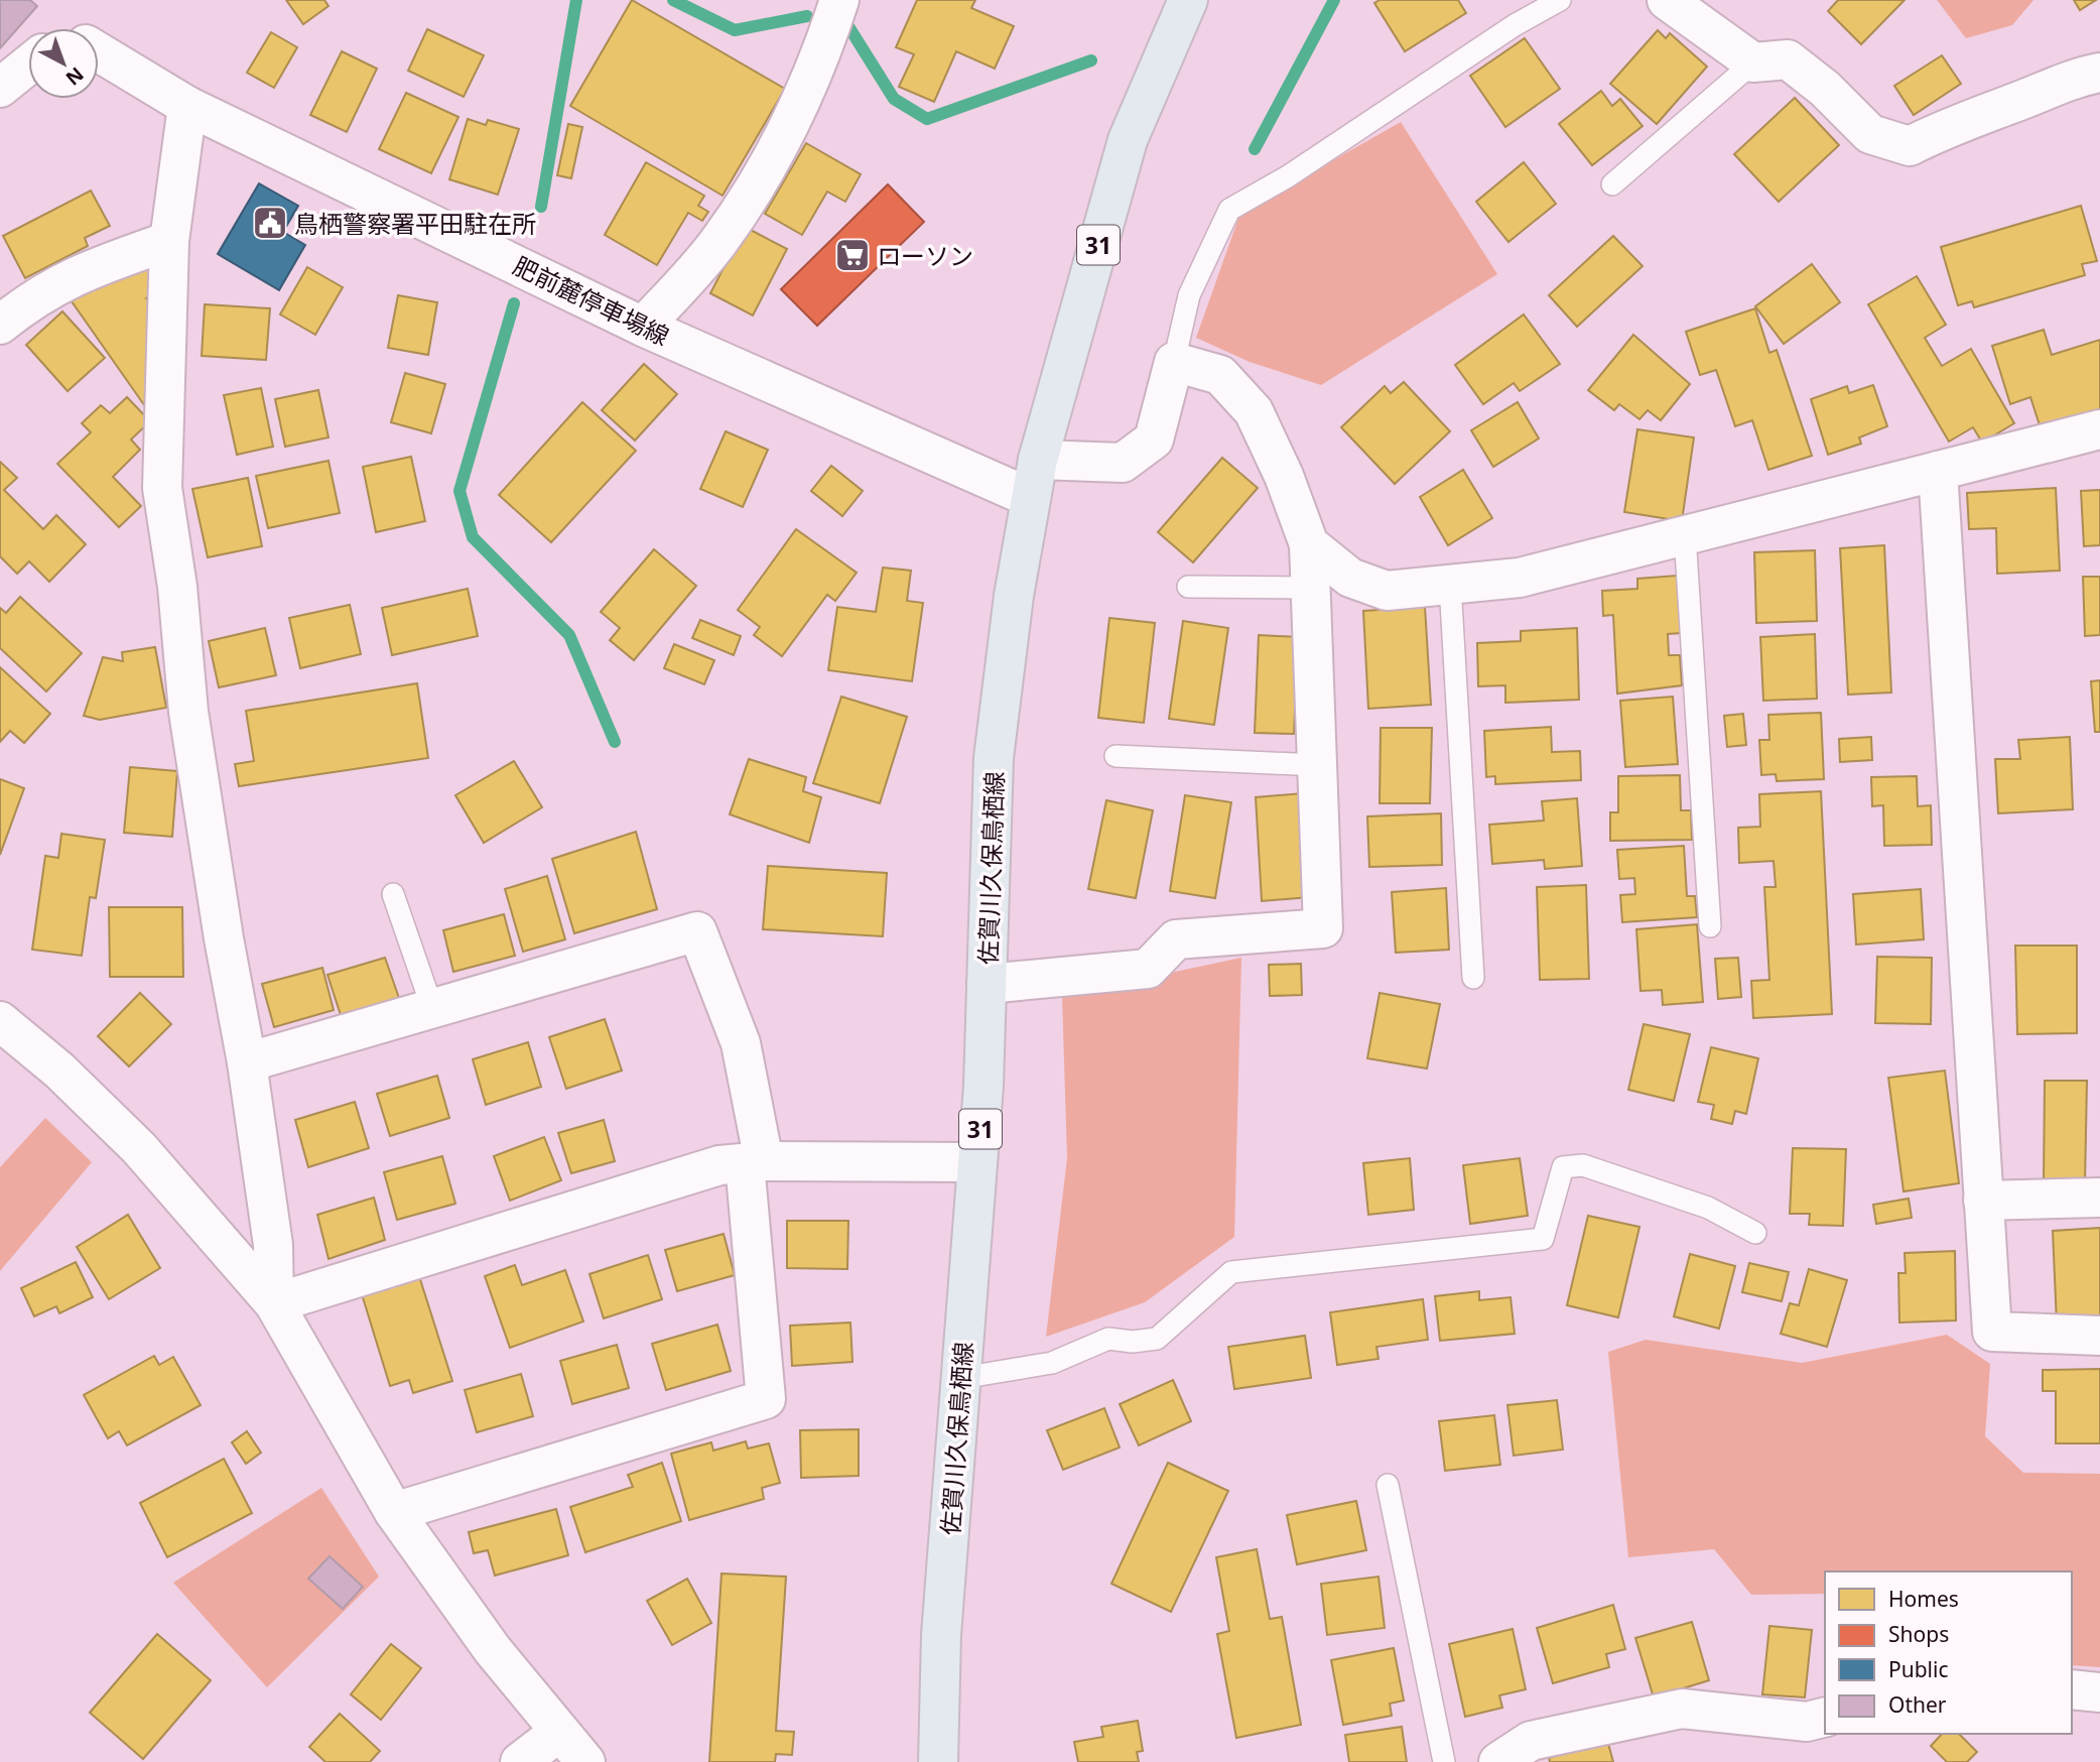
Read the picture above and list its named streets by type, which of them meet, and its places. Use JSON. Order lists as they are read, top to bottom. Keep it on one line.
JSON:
{"streets":{"main road":["31","佐賀川久保鳥栖線"],"street":["肥前麓停車場線"]},"crossings":[["肥前麓停車場線","佐賀川久保鳥栖線"]],"places":{"public building":["鳥栖警察署平田駐在所"],"supermarket":["ローソン"]},"legend":["Homes","Shops","Public","Other"],"north":"bottom right"}
